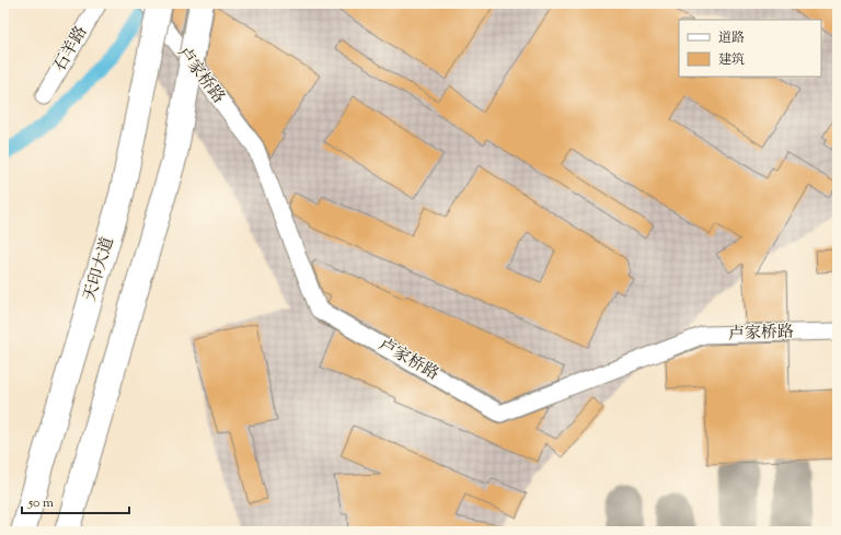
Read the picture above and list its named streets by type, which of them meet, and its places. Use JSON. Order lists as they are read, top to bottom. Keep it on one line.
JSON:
{"streets":{"main road":["天印大道"],"street":["石羊路","卢家桥路"]},"legend":["道路","建筑"],"scale_bar":"50 m"}
